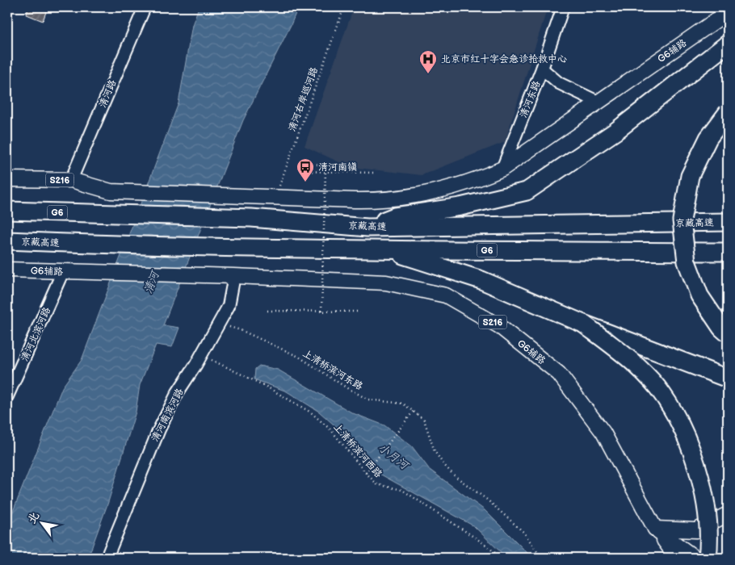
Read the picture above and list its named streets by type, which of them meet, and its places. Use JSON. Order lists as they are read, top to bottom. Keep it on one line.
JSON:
{"streets":{"highway":["G6","京藏高速"],"main road":["G6辅路","S216"],"street":["清河路","清河东路","清河北滨河路","清河南滨河路"],"path":["清河右岸巡河路","上清桥滨河东路","上清桥滨河西路"]},"crossings":[["G6辅路","清河路"],["G6辅路","清河右岸巡河路"],["G6辅路","清河东路"],["G6辅路","S216"],["G6辅路","清河北滨河路"],["G6辅路","清河南滨河路"],["清河路","S216"],["上清桥滨河东路","清河南滨河路"],["清河南滨河路","上清桥滨河西路"]],"water":["清河","小月河"],"places":{"hospital":["北京市红十字会急诊抢救中心"],"bus stop":["清河南镇"]},"north":"top left"}
